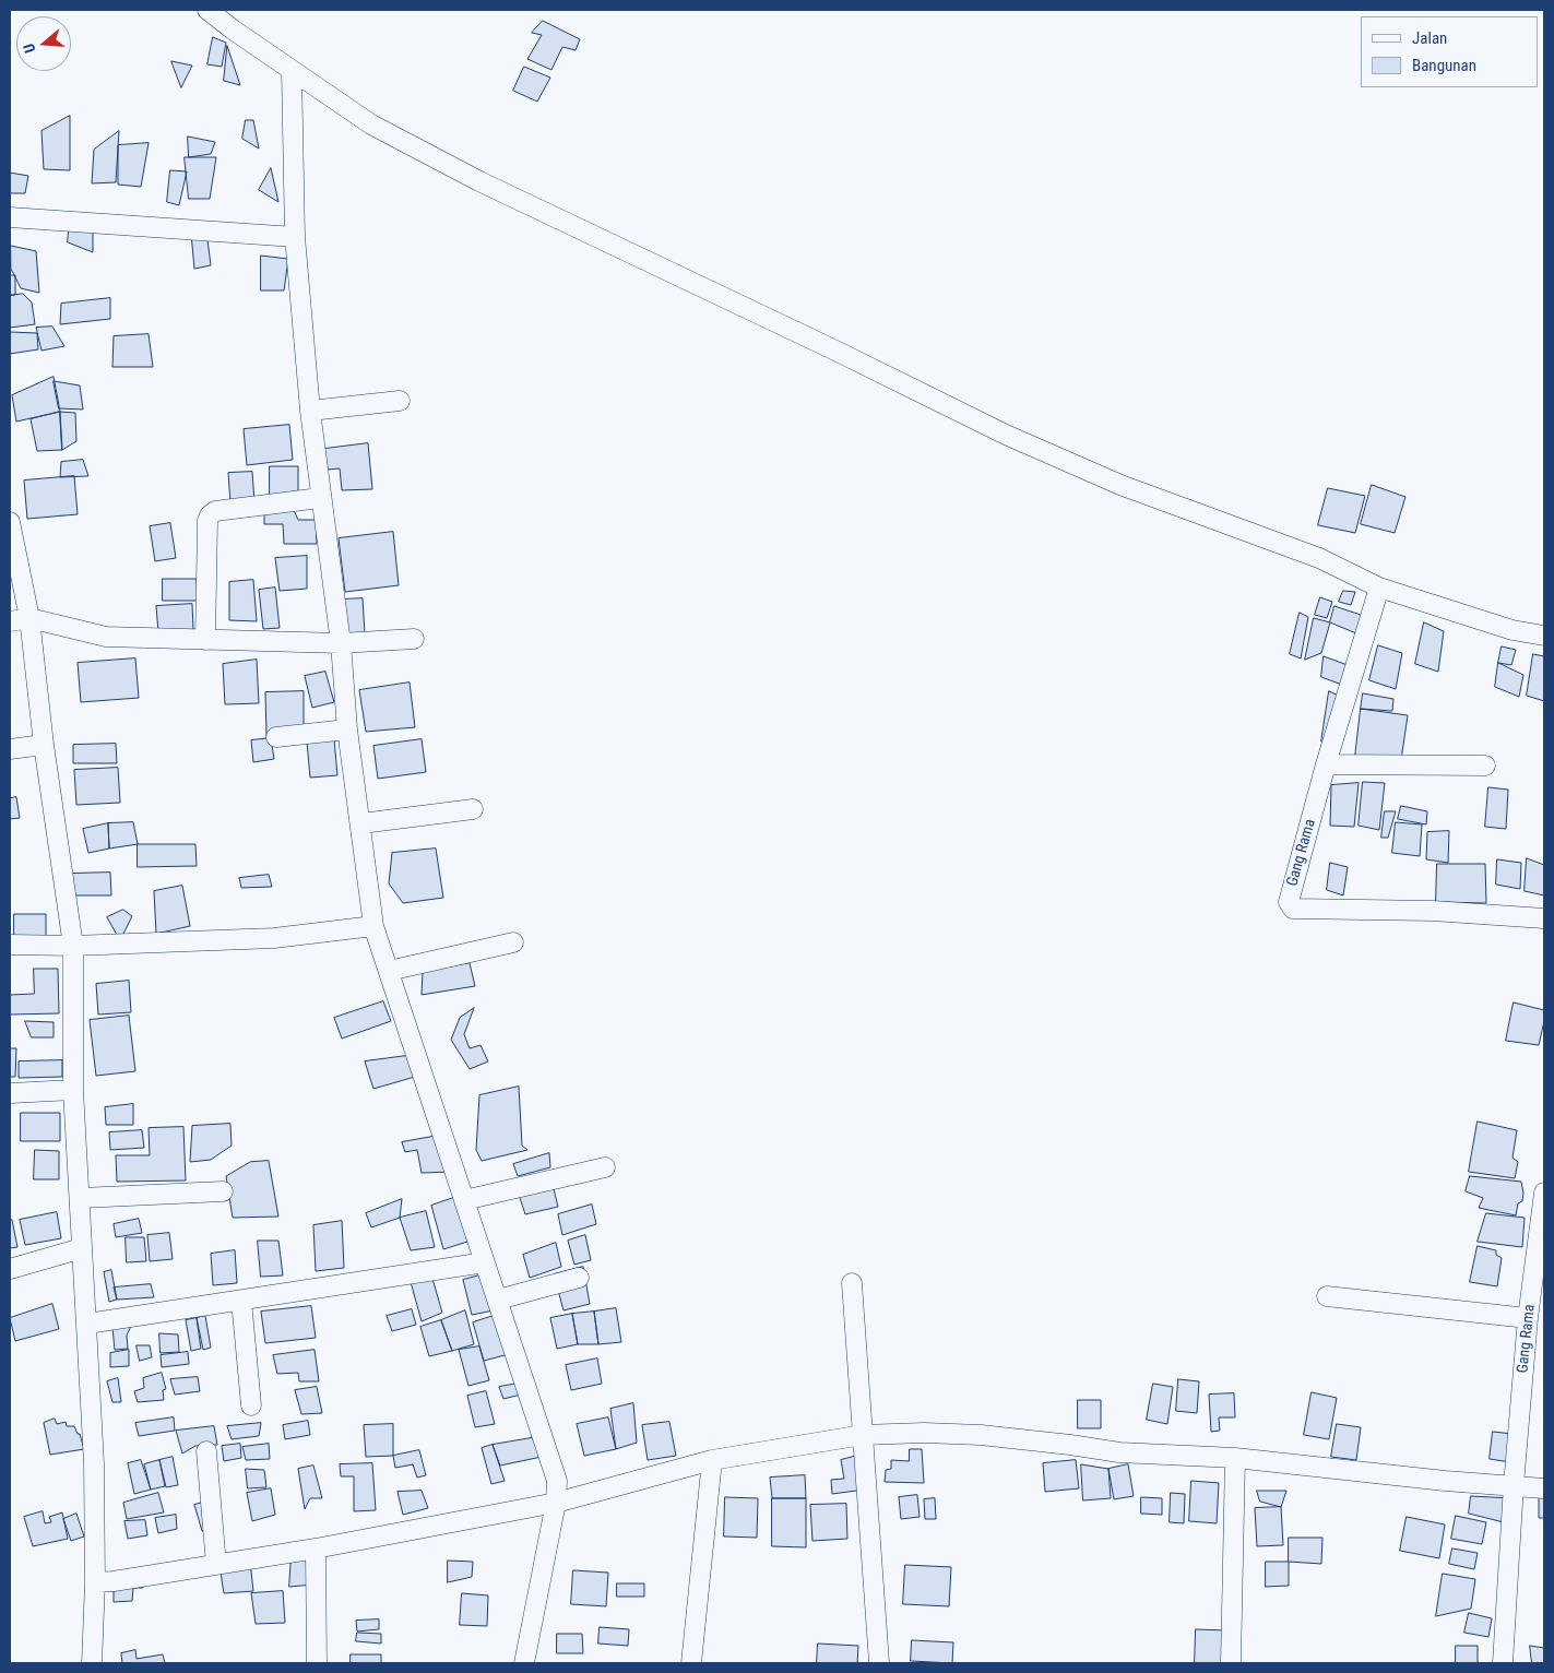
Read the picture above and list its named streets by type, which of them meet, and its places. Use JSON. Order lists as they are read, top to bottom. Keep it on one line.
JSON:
{"streets":{"street":["Gang Rama"]},"legend":["Jalan","Bangunan"],"north":"left"}
